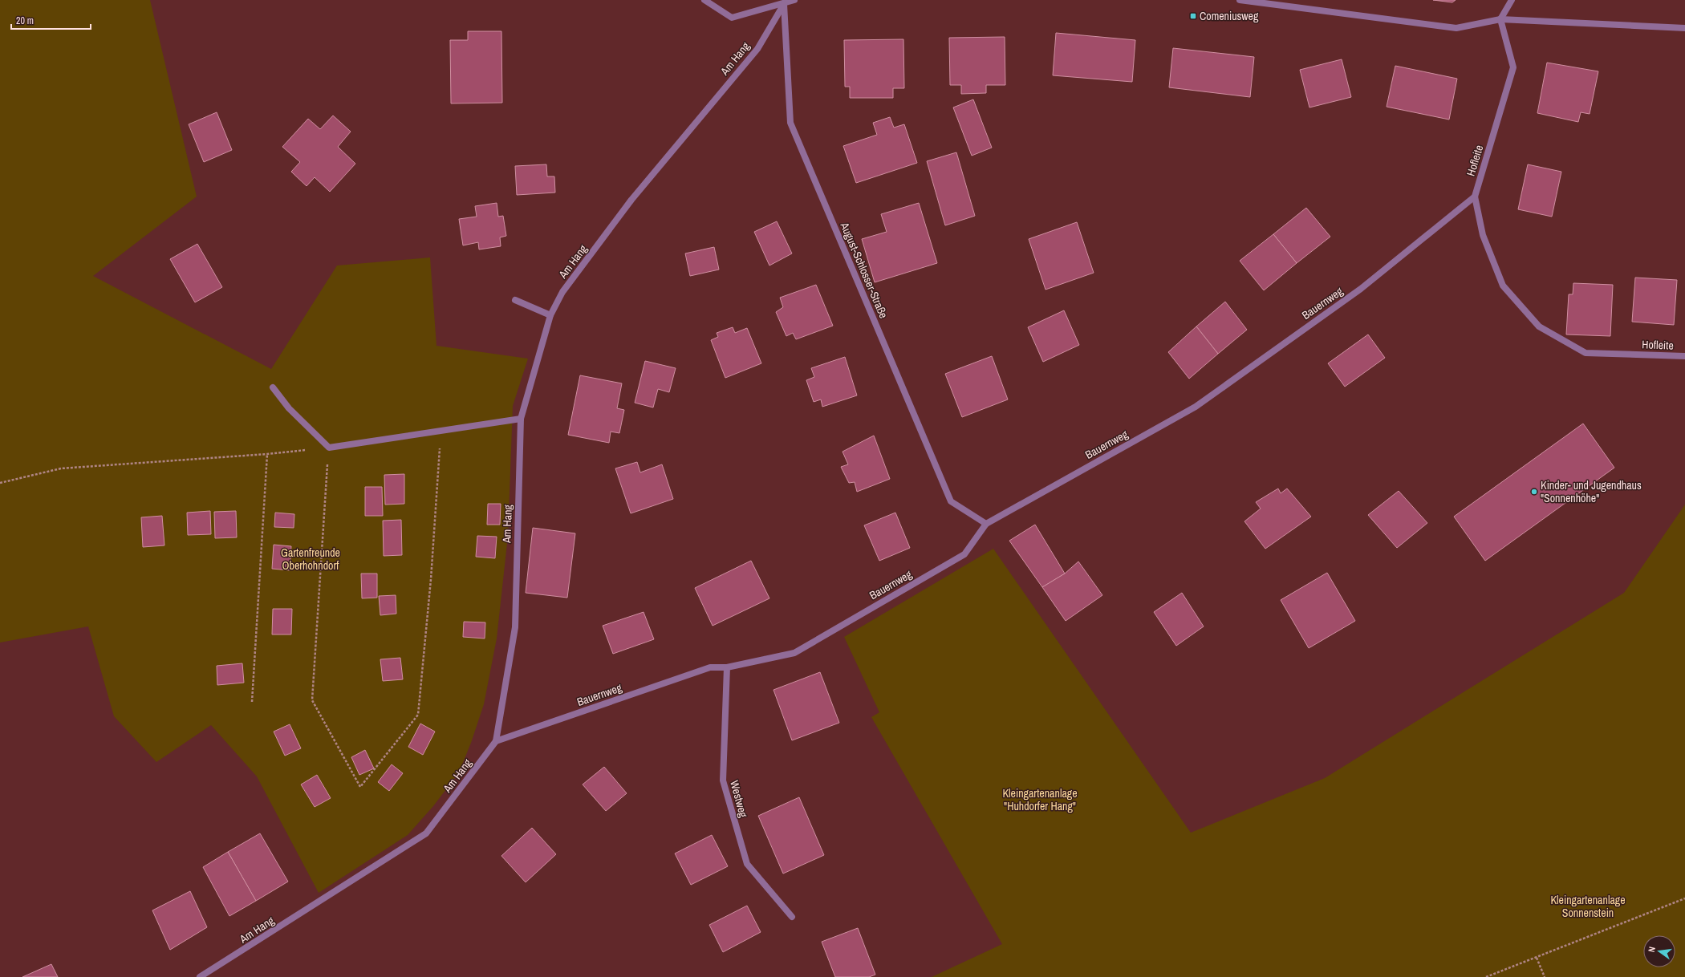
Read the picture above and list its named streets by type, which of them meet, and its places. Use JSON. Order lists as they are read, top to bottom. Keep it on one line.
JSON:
{"streets":{"street":["Am Hang","Hofleite","August-Schlosser-Straße","Bauernweg","Westweg"]},"crossings":[["Am Hang","August-Schlosser-Straße"],["Am Hang","Bauernweg"],["Hofleite","Bauernweg"],["August-Schlosser-Straße","Bauernweg"],["Bauernweg","Westweg"]],"parks":["Gartenfreunde Oberhohndorf","Kleingartenanlage \"Huhdorfer Hang\"","Kleingartenanlage Sonnenstein"],"places":{"transit":["Comeniusweg"],"other":["Kinder- und Jugendhaus \"Sonnenhöhe\""]},"scale_bar":"20 m","north":"left"}
